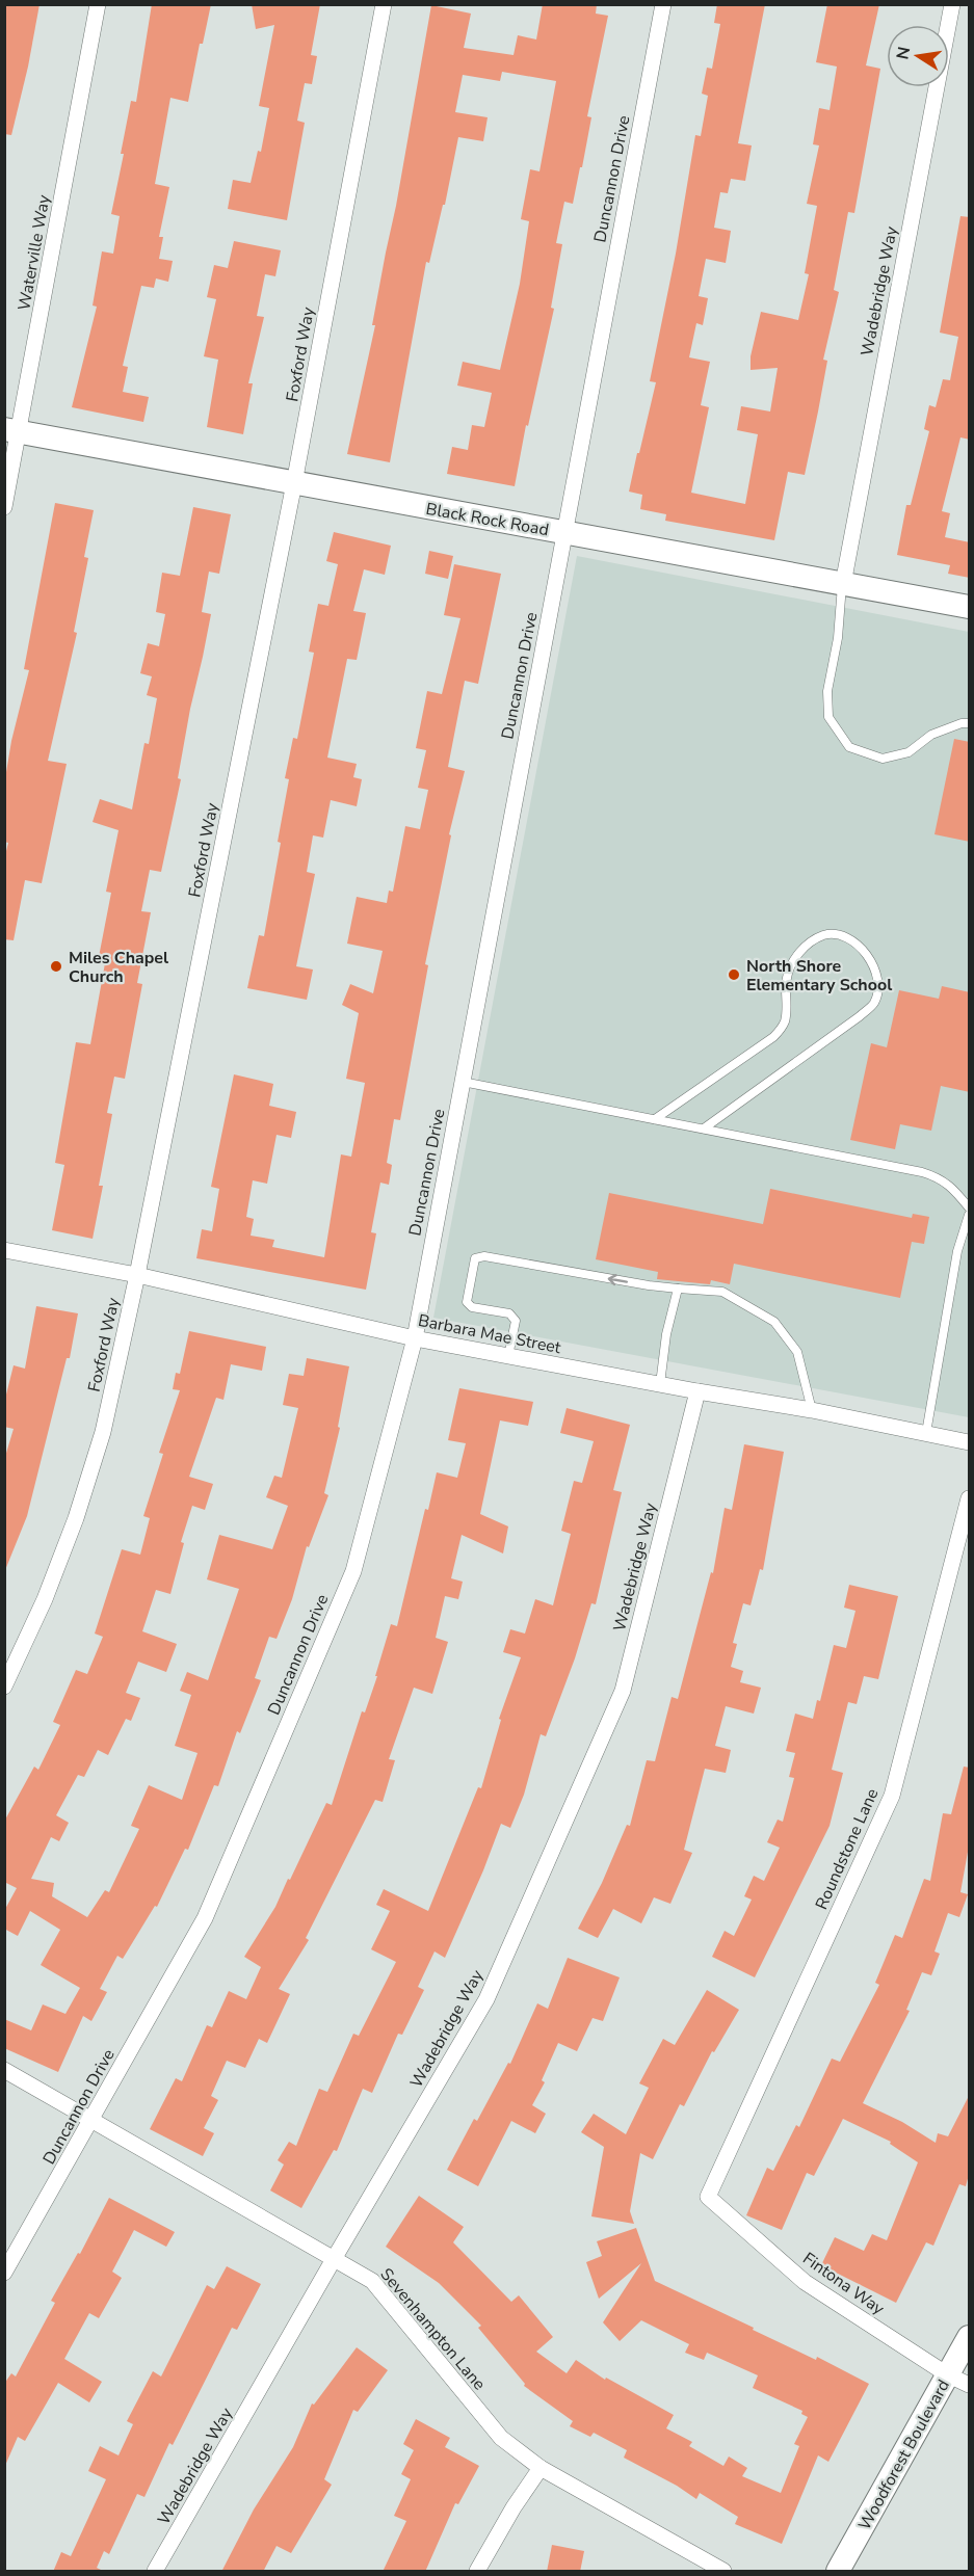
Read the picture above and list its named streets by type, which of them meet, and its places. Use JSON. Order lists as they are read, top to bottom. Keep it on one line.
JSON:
{"streets":{"street":["Duncannon Drive","Waterville Way","Wadebridge Way","Foxford Way","Black Rock Road","Barbara Mae Street","Roundstone Lane","Fintona Way","Sevenhampton Lane","Woodforest Boulevard"]},"crossings":[["Duncannon Drive","Black Rock Road"],["Duncannon Drive","Barbara Mae Street"],["Duncannon Drive","Sevenhampton Lane"],["Waterville Way","Black Rock Road"],["Wadebridge Way","Black Rock Road"],["Wadebridge Way","Barbara Mae Street"],["Wadebridge Way","Sevenhampton Lane"],["Foxford Way","Black Rock Road"],["Foxford Way","Barbara Mae Street"],["Roundstone Lane","Fintona Way"],["Fintona Way","Woodforest Boulevard"]],"places":["Miles Chapel Church","North Shore Elementary School"],"north":"left"}
